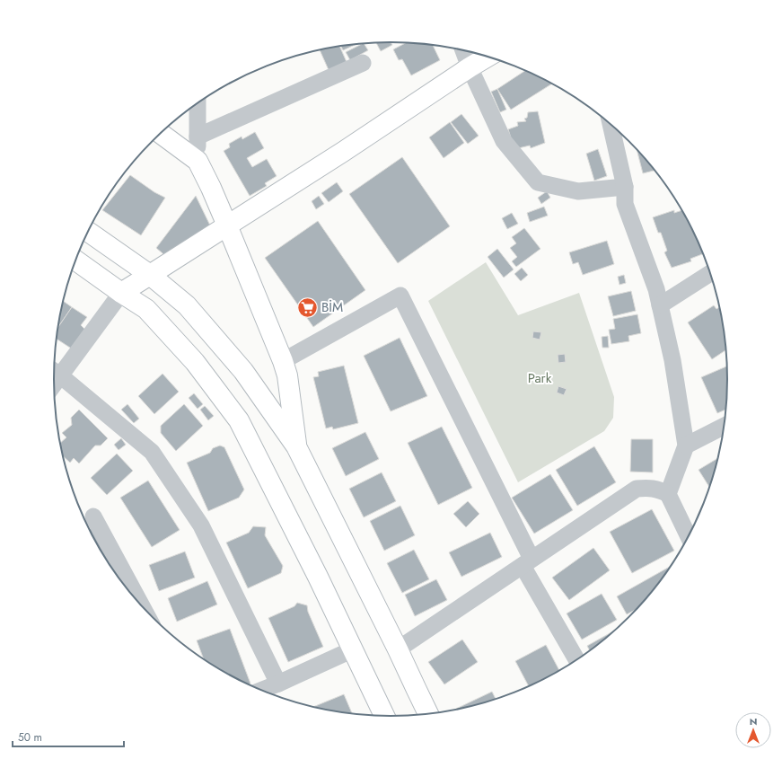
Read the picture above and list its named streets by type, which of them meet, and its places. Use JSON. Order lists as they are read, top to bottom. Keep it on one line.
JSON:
{"parks":["Park"],"places":{"supermarket":["BİM"]},"scale_bar":"50 m","north":"top"}
